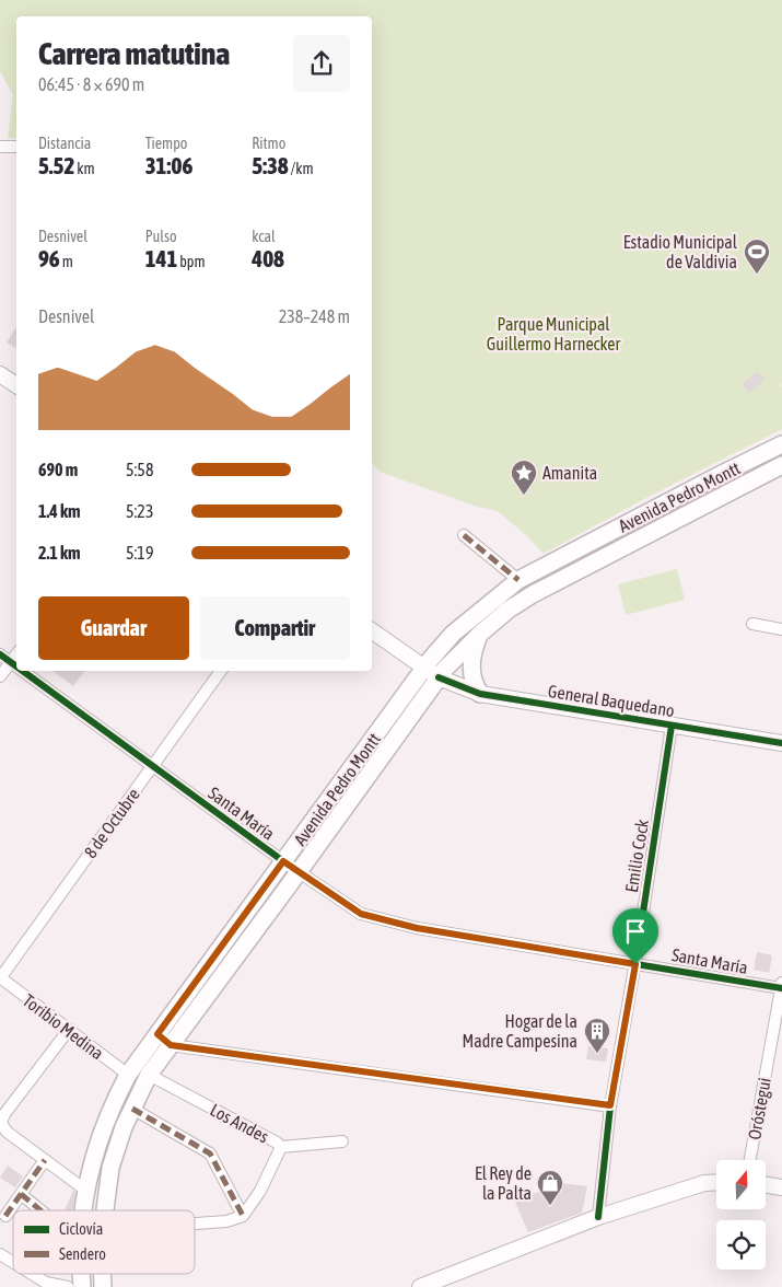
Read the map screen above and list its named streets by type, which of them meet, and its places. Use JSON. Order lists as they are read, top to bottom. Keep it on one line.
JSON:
{"streets":{"main road":["Avenida Pedro Montt"],"street":["General Baquedano","Santa María","8 de Octubre","Emilio Cock","Toribio Medina","Oróstegui","Los Andes"]},"crossings":[["Avenida Pedro Montt","General Baquedano"],["Avenida Pedro Montt","Santa María"],["Avenida Pedro Montt","Toribio Medina"],["Avenida Pedro Montt","Los Andes"],["General Baquedano","Emilio Cock"],["Santa María","8 de Octubre"],["Santa María","Emilio Cock"],["Santa María","Oróstegui"],["8 de Octubre","Toribio Medina"]],"parks":["Parque Municipal Guillermo Harnecker"],"places":{"sports":["Estadio Municipal de Valdivia"],"place":["Amanita"],"building":["Hogar de la Madre Campesina"],"shop":["El Rey de la Palta"]},"legend":["Ciclovía","Sendero"],"north":"top","page":{"heading":["Carrera matutina","06:45 · 8 × 690 m"],"stats":[["Distancia","5.52 km"],["Tiempo","31:06"],["Ritmo","5:38 /km"],["Desnivel","96 m"],["Pulso","141 bpm"],["kcal","408"]],"chart":["Desnivel","238–248 m"],"list":[{"name":"690 m","note":"5:58"},{"name":"1.4 km","note":"5:23"},{"name":"2.1 km","note":"5:19"}],"buttons":["Guardar","Compartir"]}}
